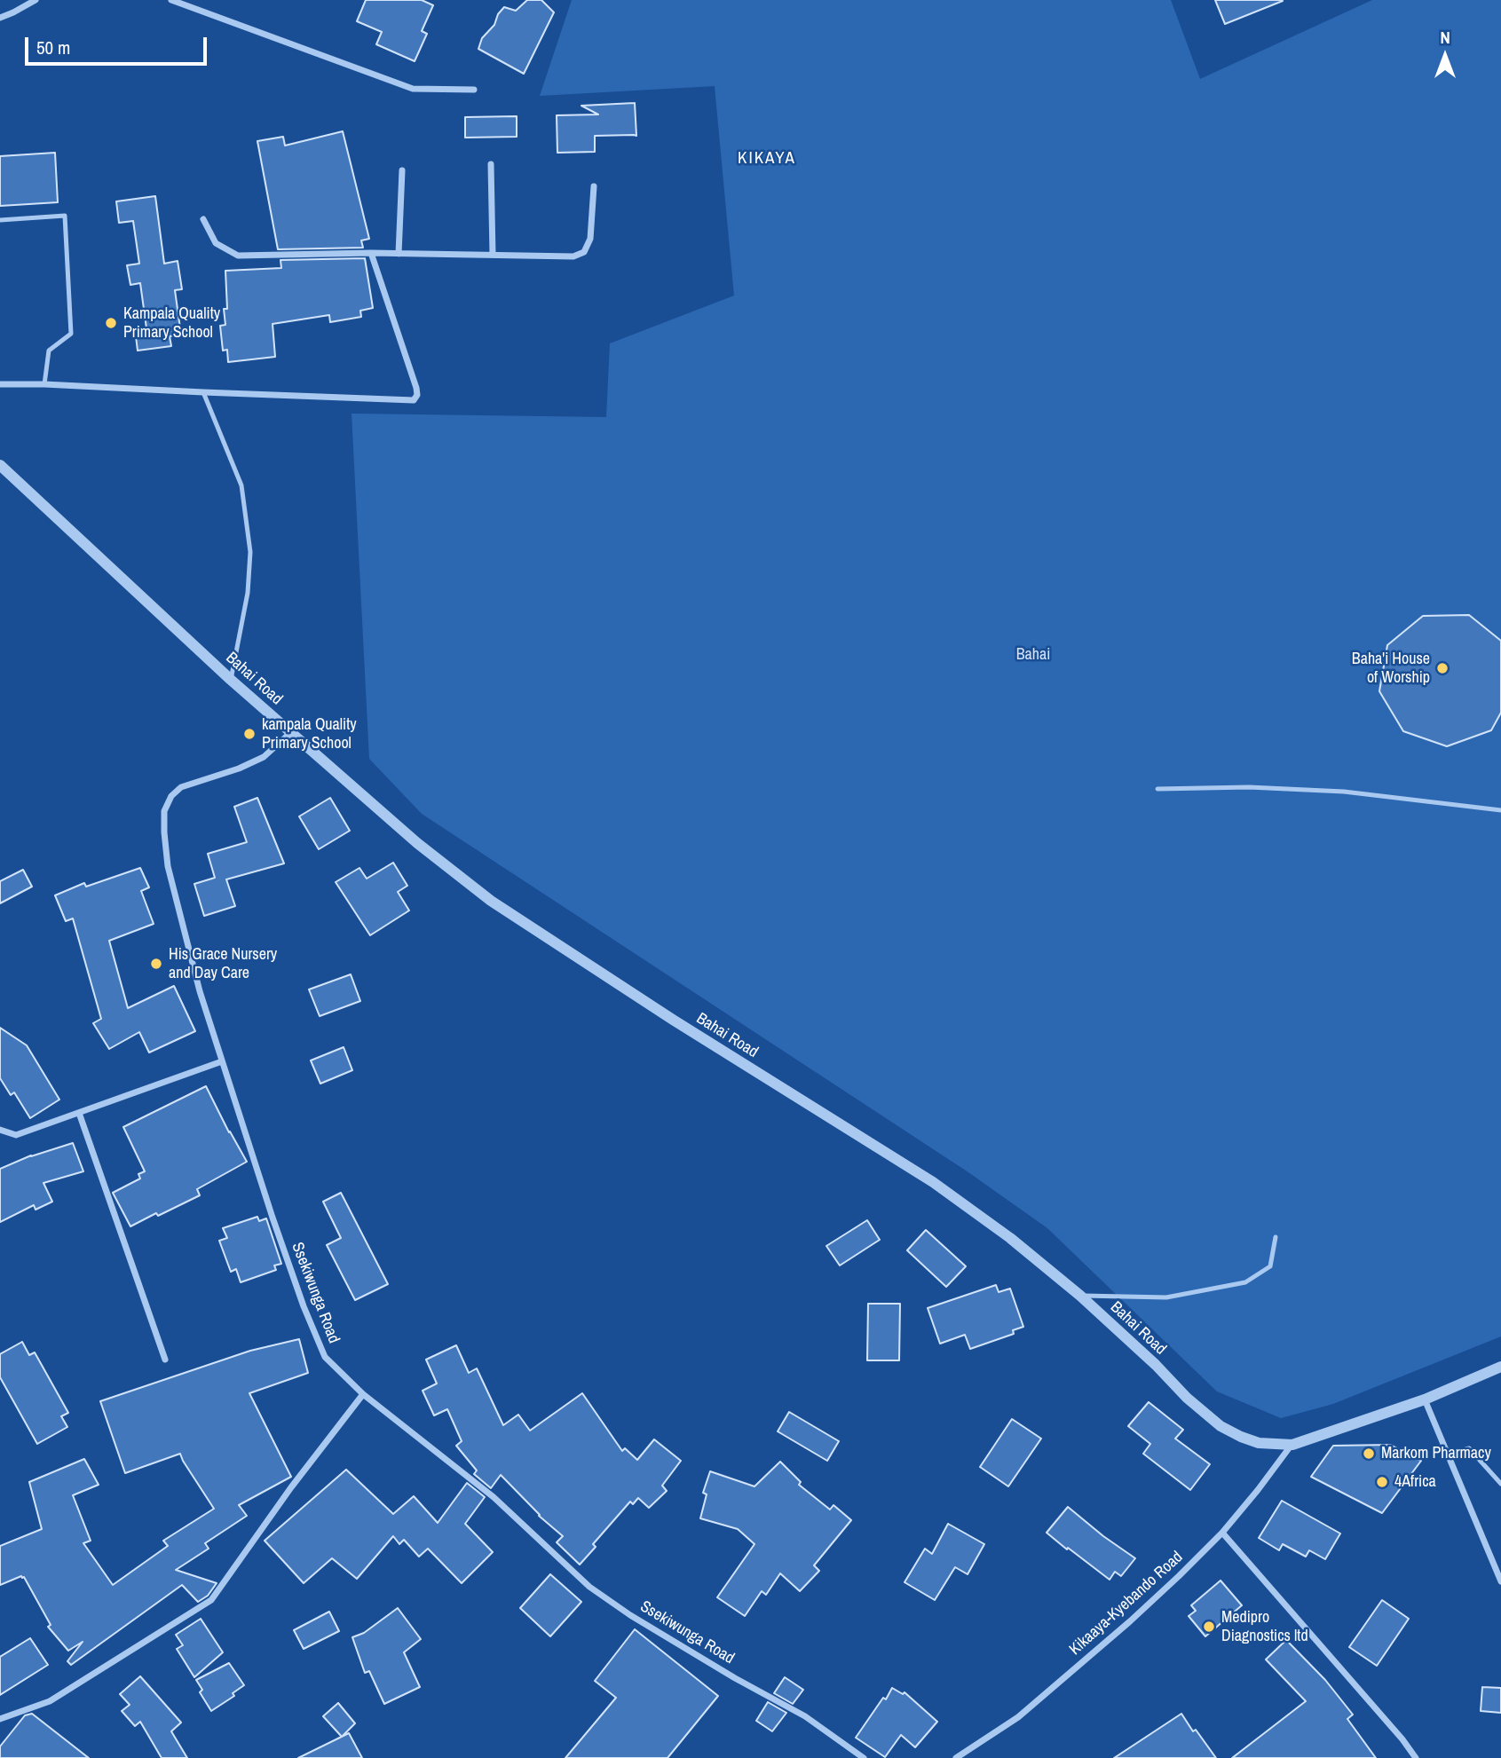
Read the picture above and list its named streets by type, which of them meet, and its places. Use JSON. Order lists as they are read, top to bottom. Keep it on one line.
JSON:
{"streets":{"street":["Bahai Road","Ssekiwunga Road","Kikaaya-Kyebando Road"]},"crossings":[["Bahai Road","Ssekiwunga Road"],["Bahai Road","Kikaaya-Kyebando Road"]],"districts":["KIKAYA"],"parks":["Bahai"],"places":["Kampala Quality Primary School","Baha'i House of Worship","kampala Quality Primary School","His Grace Nursery and Day Care","Markom Pharmacy","4Africa","Medipro Diagnostics ltd"],"scale_bar":"50 m","north":"top"}
